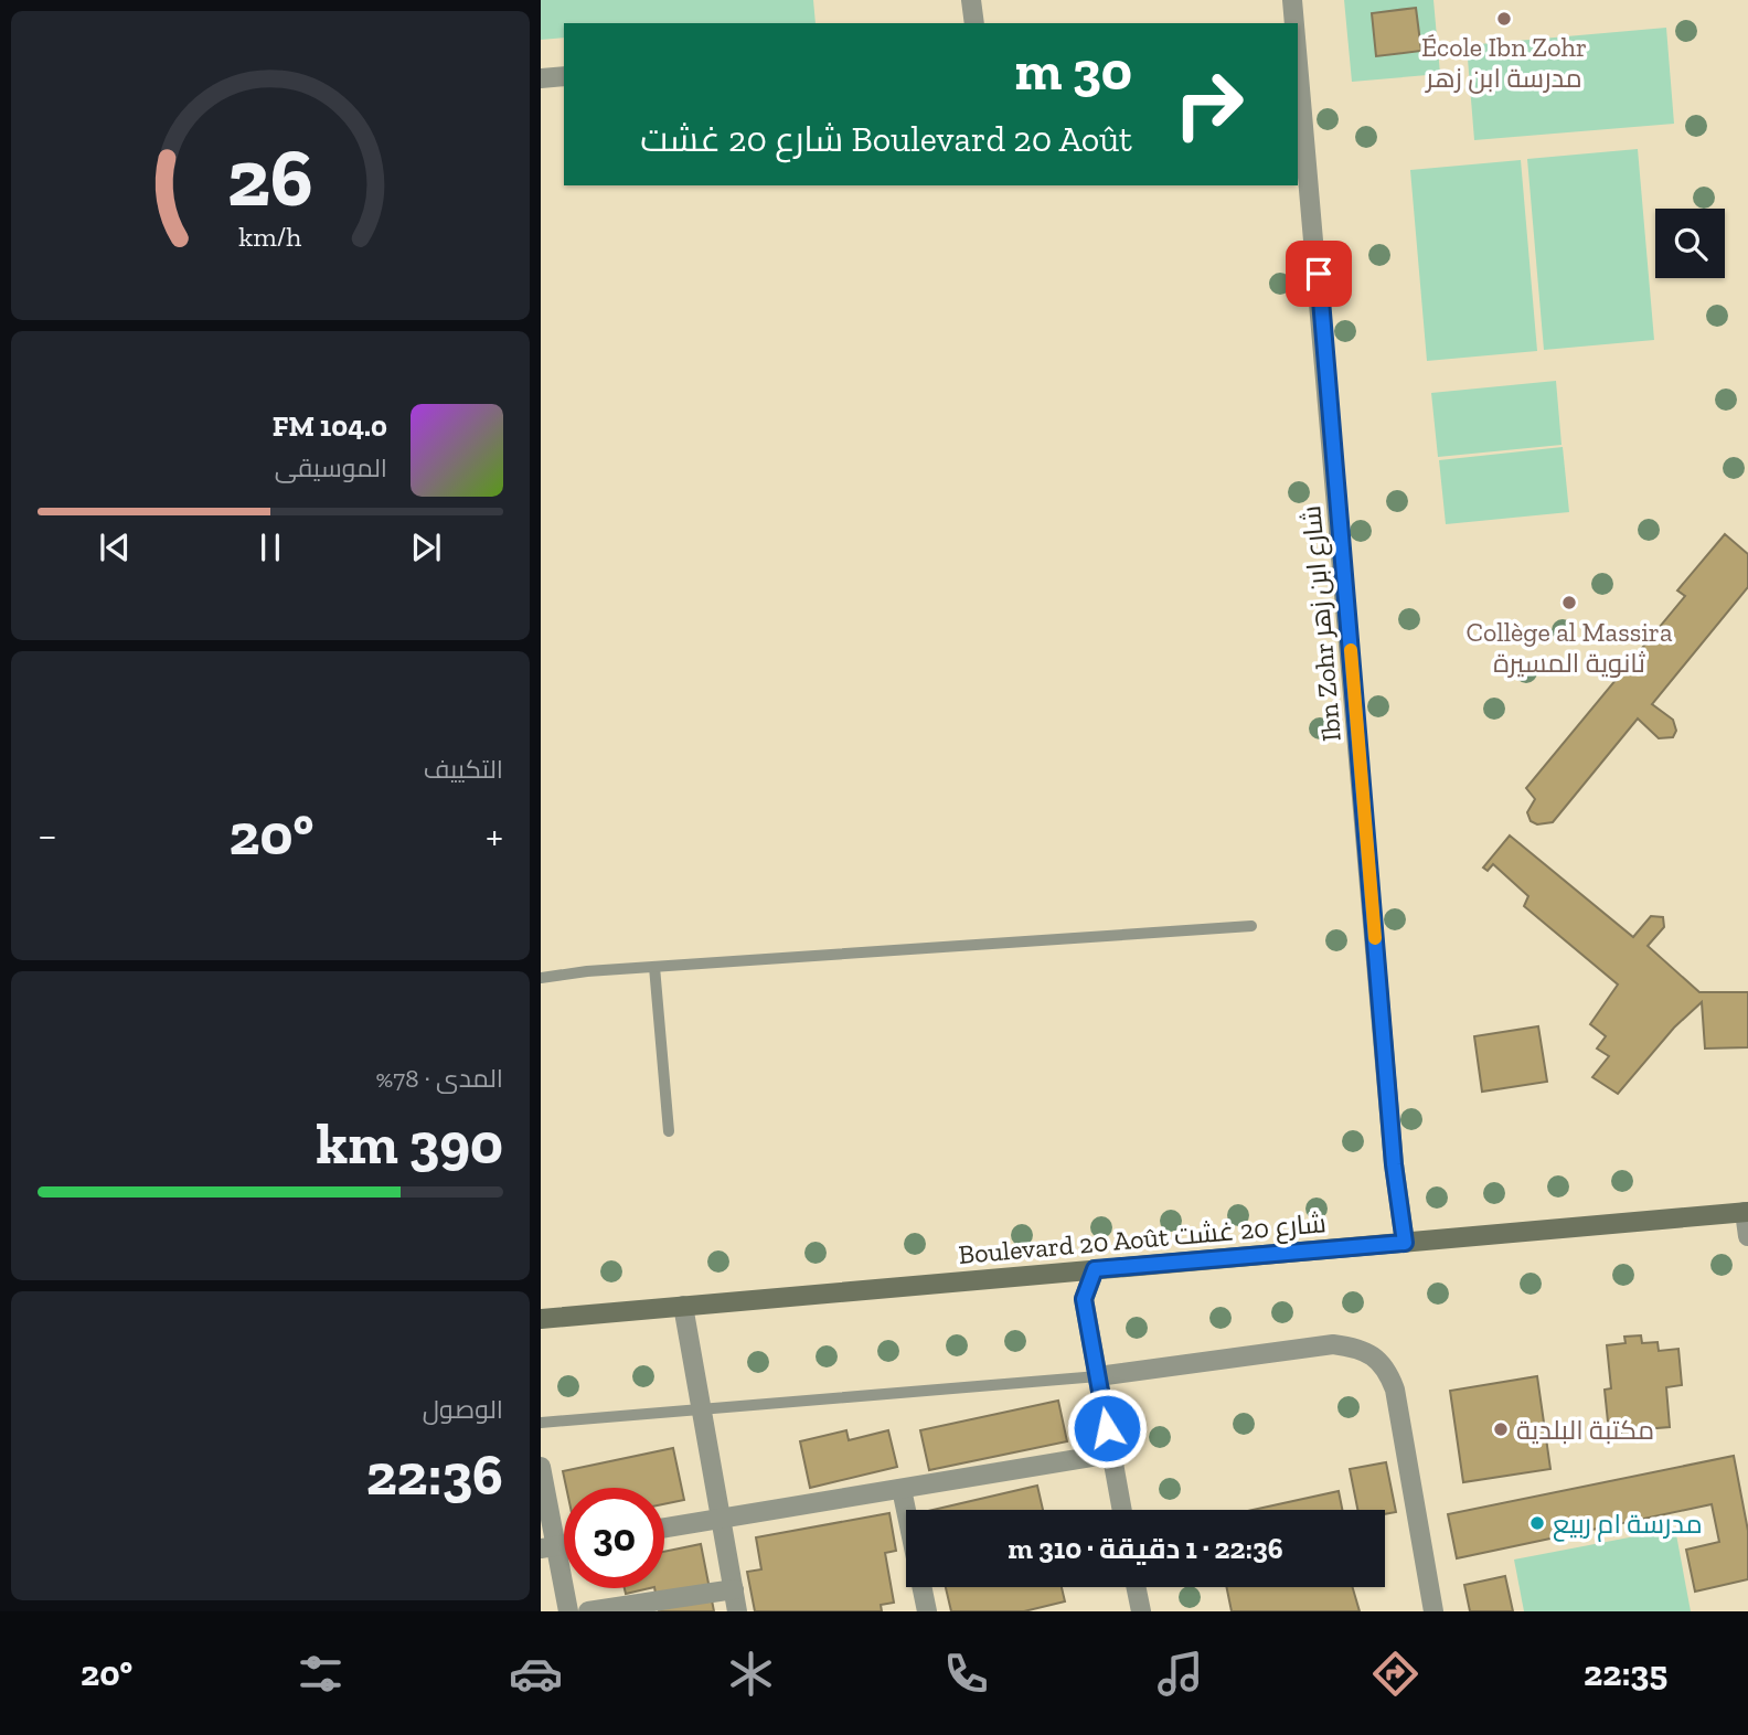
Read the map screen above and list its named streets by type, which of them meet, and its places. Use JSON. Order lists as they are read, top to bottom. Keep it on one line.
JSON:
{"streets":{"main road":["Boulevard 20 Août شارع 20 غشت"],"street":["Ibn Zohr شارع ابن زهر"]},"crossings":[["Ibn Zohr شارع ابن زهر","Boulevard 20 Août شارع 20 غشت"]],"places":["École Ibn Zohr مدرسة ابن زهر","Collège al Massira ثانوية المسيرة","مكتبة البلدية","مدرسة ام ربيع"],"page":{"turn":["30 m","Boulevard 20 Août شارع 20 غشت"],"song":["104.0 FM","الموسيقى"],"tile":["التكييف",["المدى · 78%","390 km"],["الوصول","22:36"]],"heat":["−","20°","+"],"limit":"30","trip":"22:36 · 1 دقيقة · 310 m","tabs":["22:35","20°"],"gauge":["26","km/h"]}}
